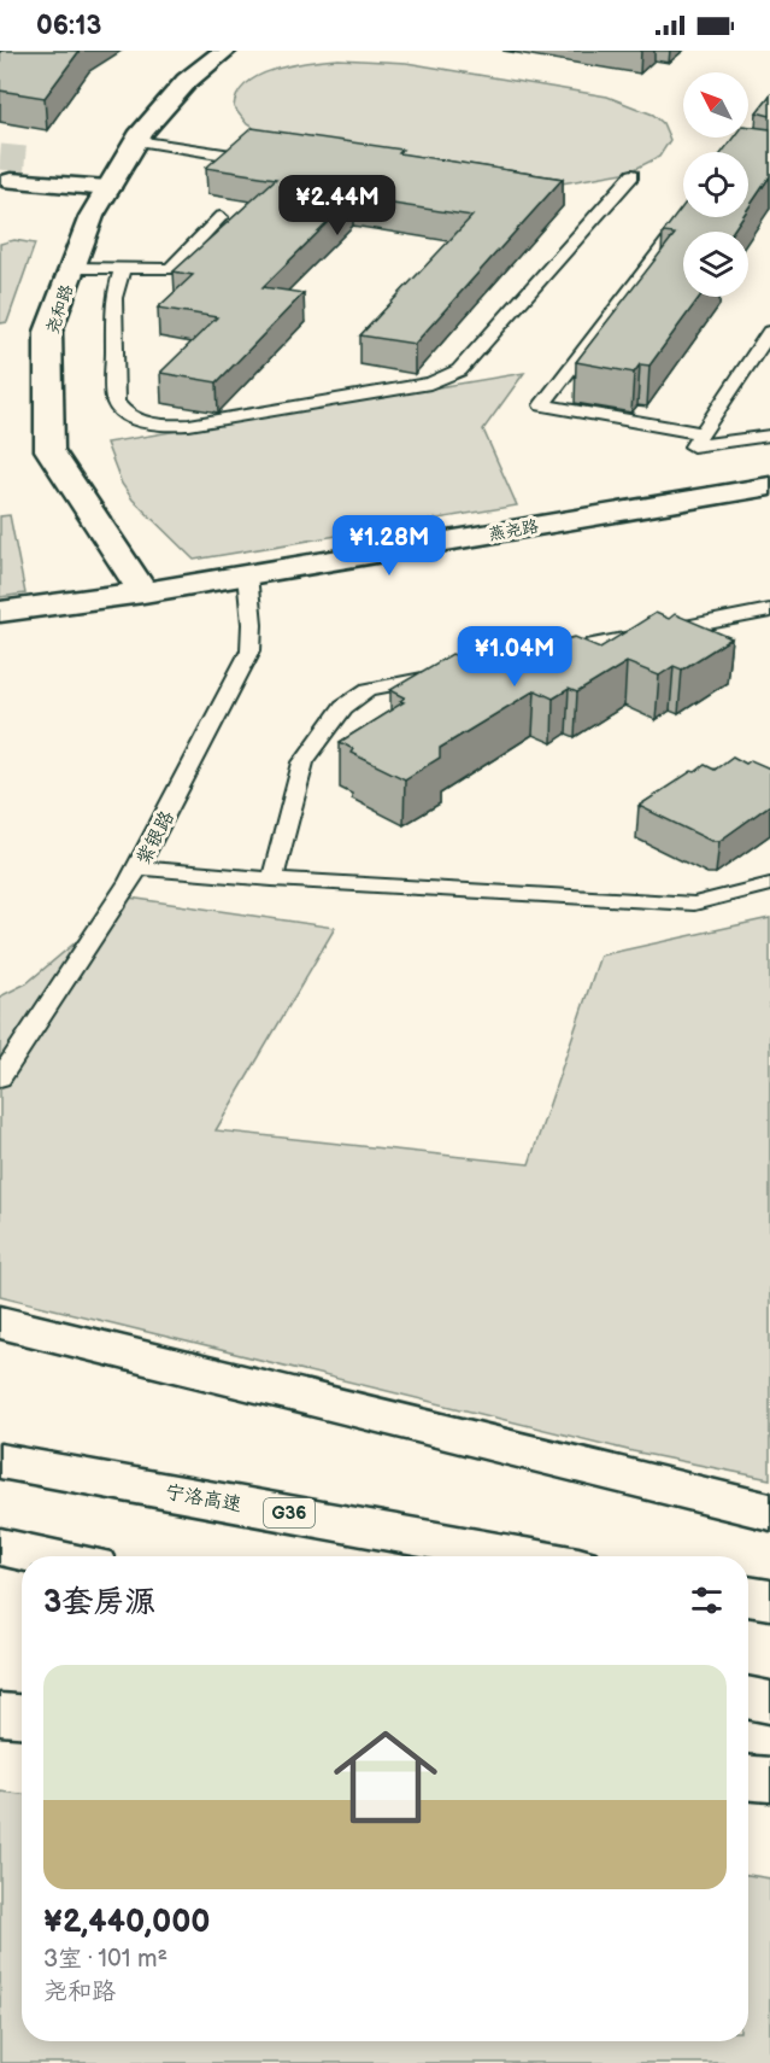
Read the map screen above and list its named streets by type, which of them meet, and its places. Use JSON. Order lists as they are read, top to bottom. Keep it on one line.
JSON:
{"streets":{"main road":["尧和路","燕尧路","宁洛高速","G36"],"lane":["紫银路"]},"crossings":[["尧和路","燕尧路"],["燕尧路","紫银路"]],"north":"top left","page":{"status":"06:13","price":["¥2.44M","¥1.28M","¥1.04M"],"heading":"3套房源","list":[{"name":"¥2,440,000","note":"3室 · 101 m² · 尧和路"}]}}
